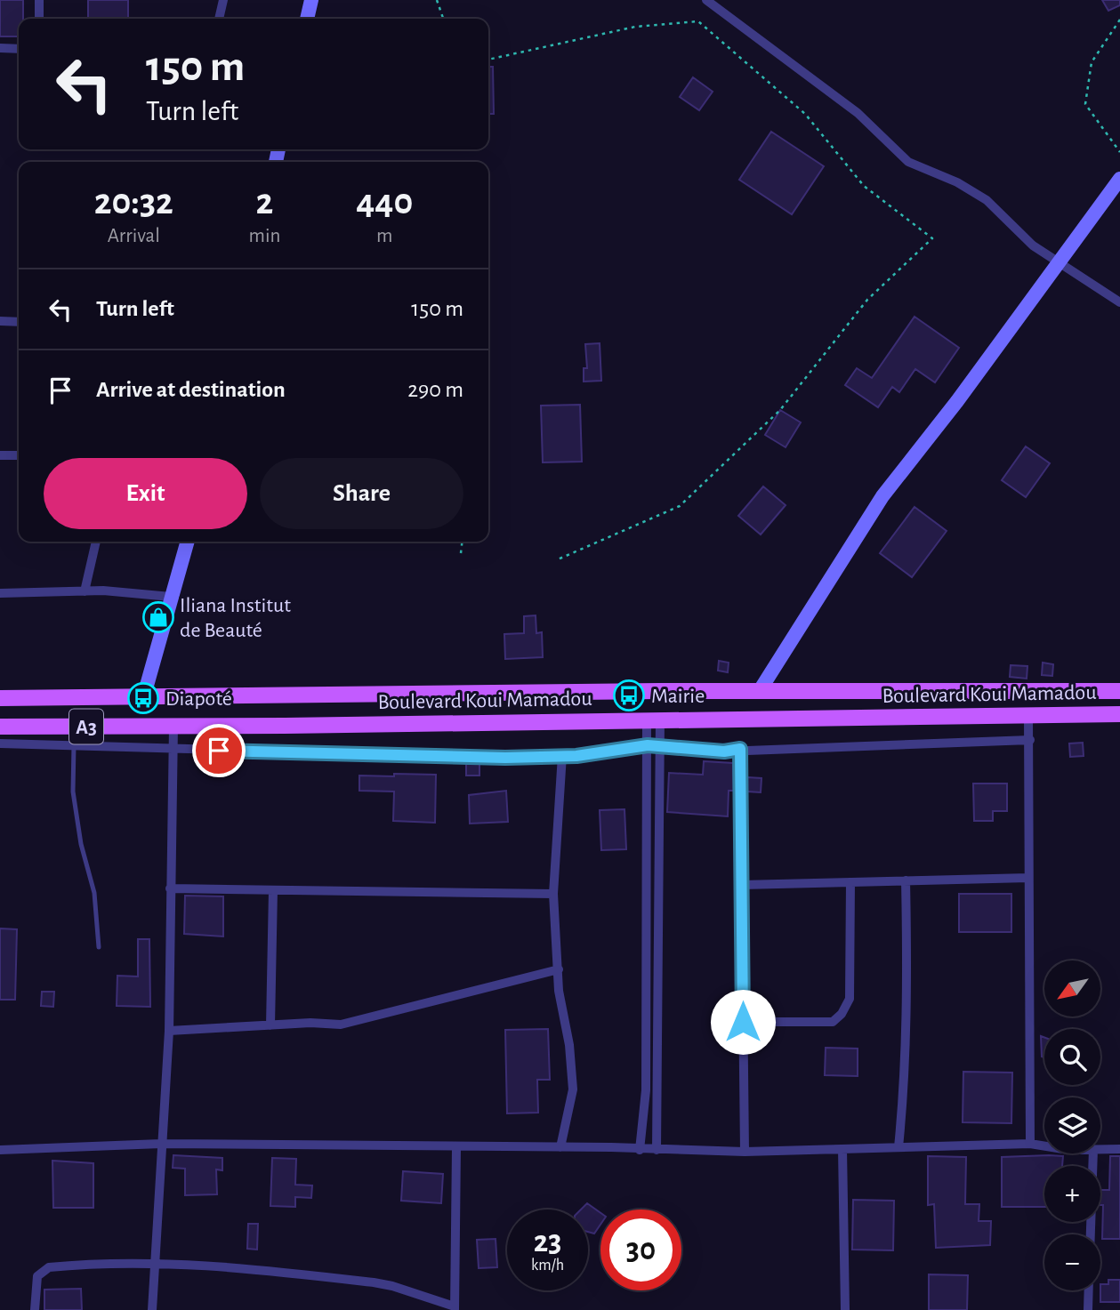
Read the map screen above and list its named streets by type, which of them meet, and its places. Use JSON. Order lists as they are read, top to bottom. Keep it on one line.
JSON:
{"streets":{"main road":["Boulevard Koui Mamadou","A3"]},"places":{"shop":["Iliana Institut de Beauté"],"bus stop":["Mairie","Diapoté"]},"north":"bottom left","page":{"turn":["150 m","Turn left"],"eta":["20:32","Arrival","2","min","440","m"],"list":[{"name":"Turn left","value":"150 m"},{"name":"Arrive at destination","value":"290 m"}],"buttons":["Exit","Share"],"map_buttons":["+","−"],"speed":"23 km/h","limit":"30"}}
